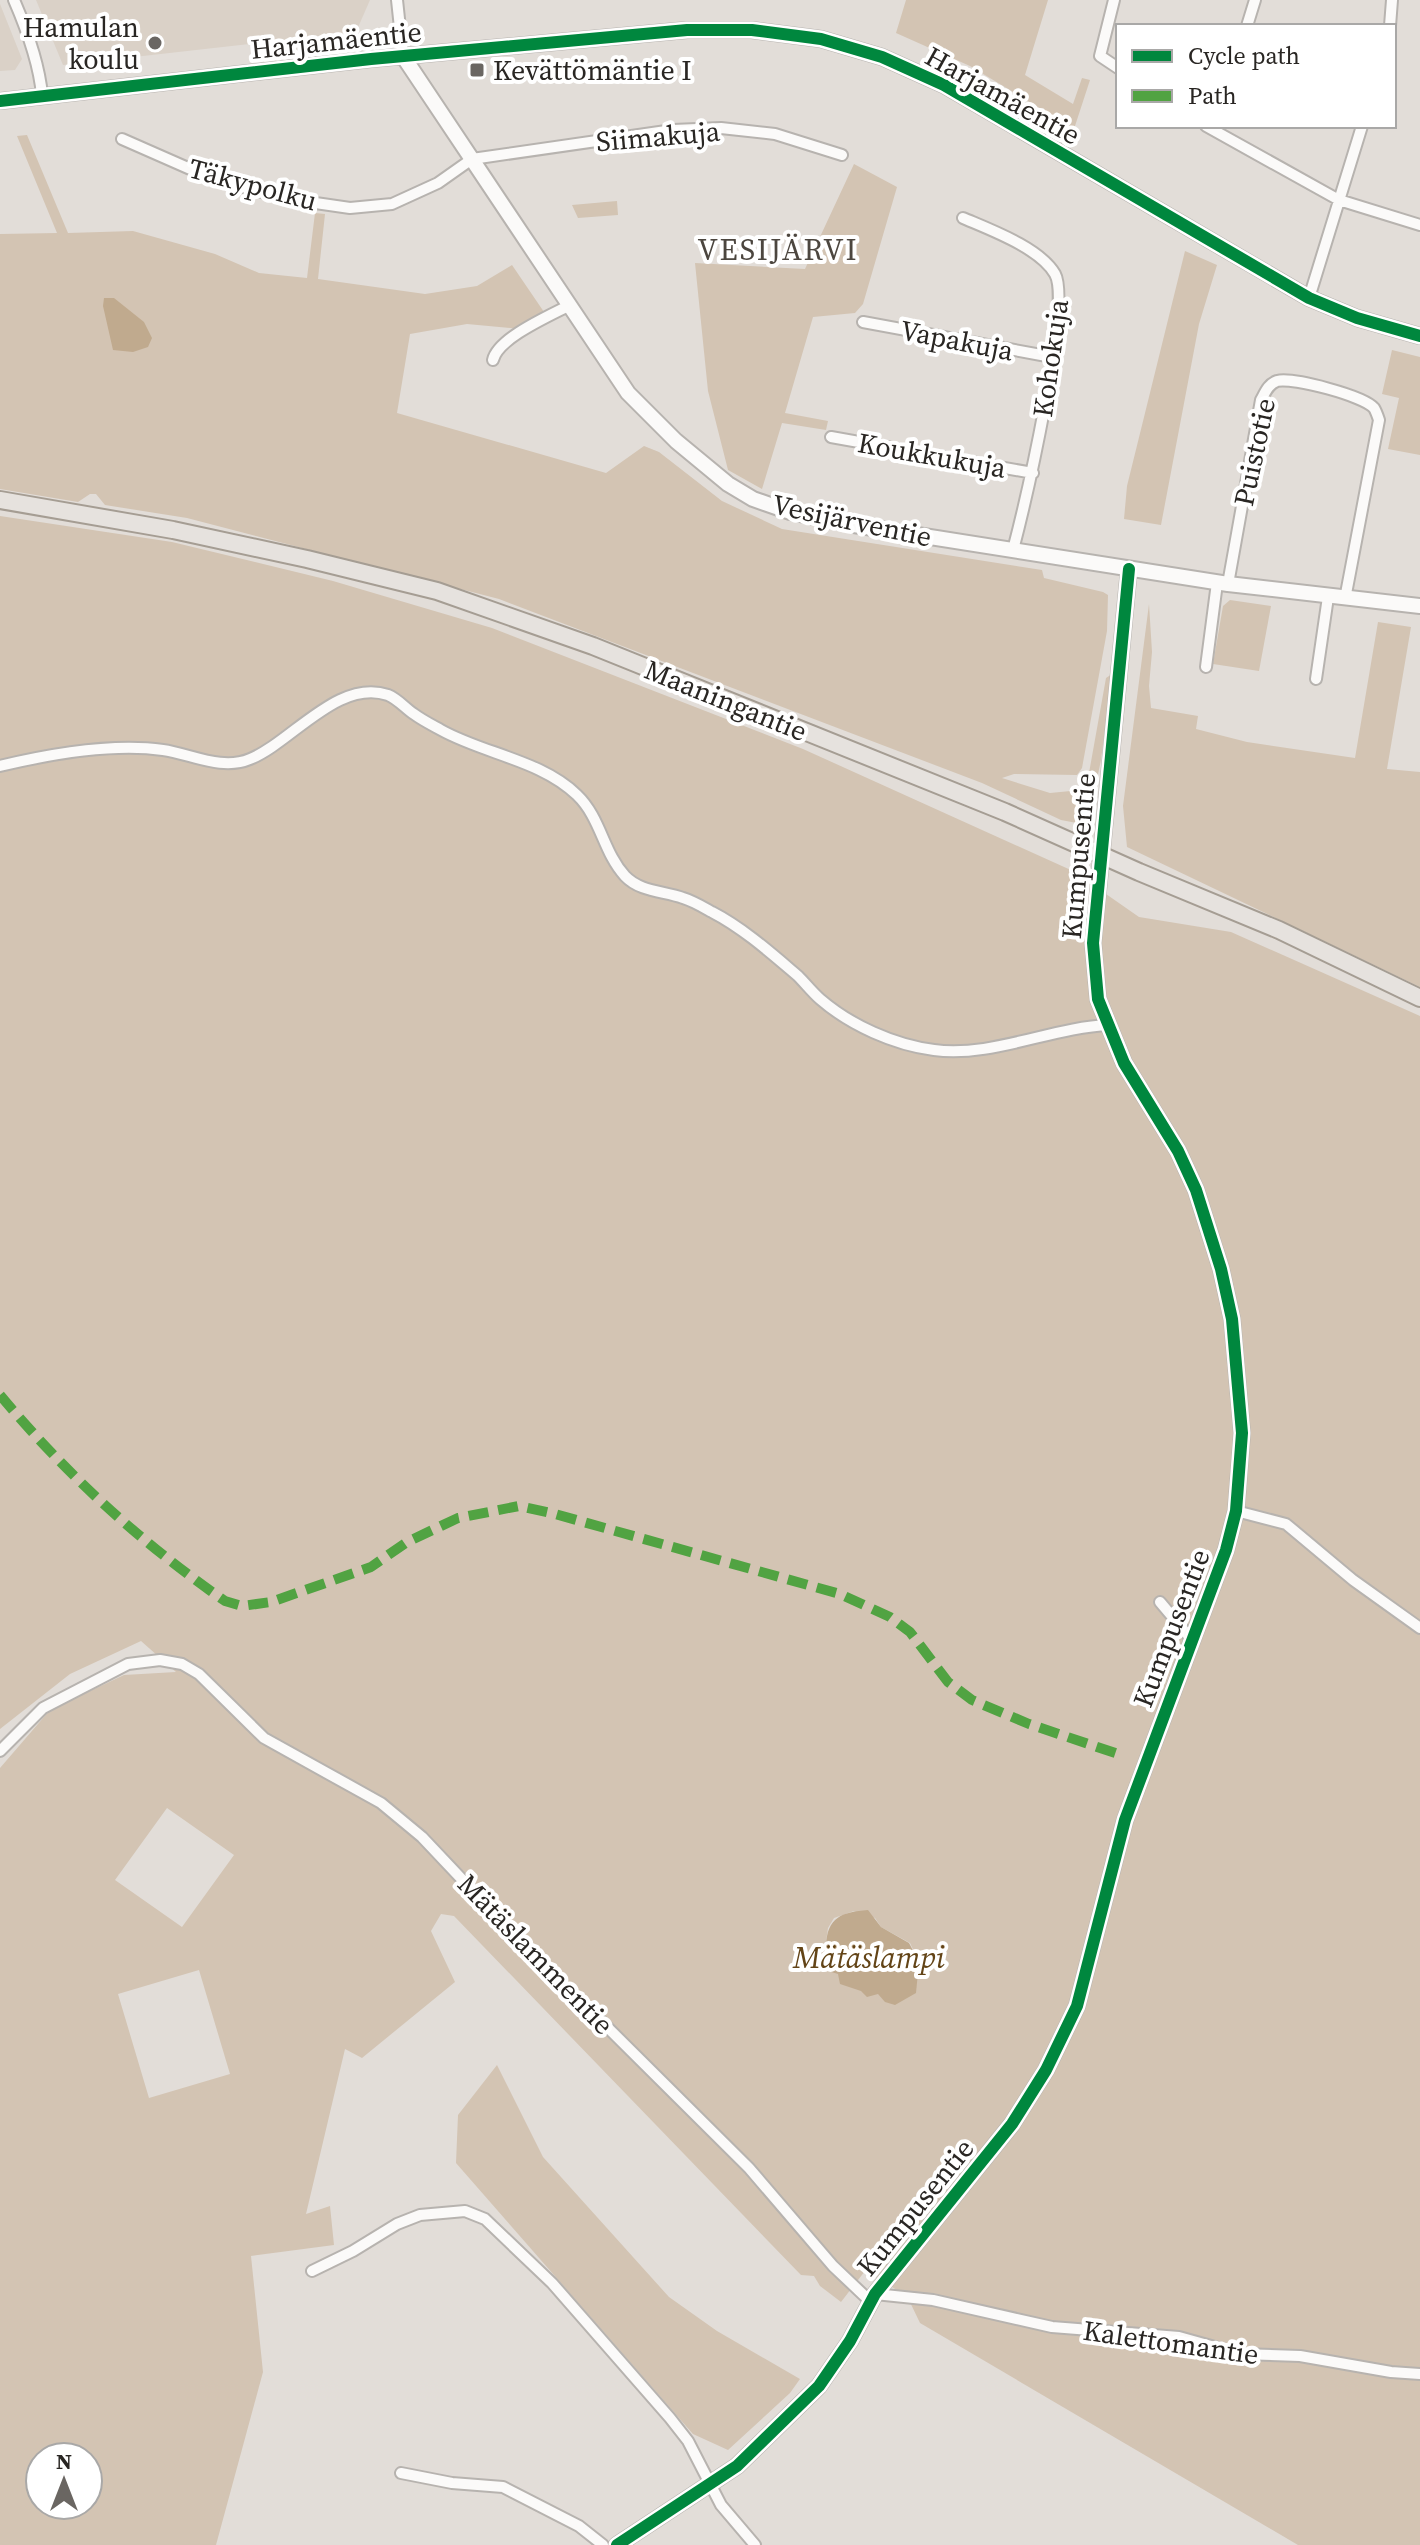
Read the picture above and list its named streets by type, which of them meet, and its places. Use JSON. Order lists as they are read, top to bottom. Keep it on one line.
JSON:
{"streets":{"main road":["Maaningantie"],"street":["Harjamäentie","Siimakuja","Täkypolku","Vapakuja","Kohokuja","Puistotie","Koukkukuja","Vesijärventie","Kumpusentie","Mätäslammentie","Kalettomantie"]},"crossings":[["Harjamäentie","Vesijärventie"],["Siimakuja","Täkypolku"],["Siimakuja","Vesijärventie"],["Täkypolku","Vesijärventie"],["Vapakuja","Kohokuja"],["Kohokuja","Koukkukuja"],["Kohokuja","Vesijärventie"],["Puistotie","Vesijärventie"],["Vesijärventie","Kumpusentie"],["Maaningantie","Kumpusentie"],["Kumpusentie","Mätäslammentie"],["Kumpusentie","Kalettomantie"],["Mätäslammentie","Kalettomantie"]],"districts":["VESIJÄRVI"],"water":["Mätäslampi"],"places":{"other":["Hamulan koulu"],"transit":["Kevättömäntie I"]},"legend":["Cycle path","Path"],"north":"top"}
